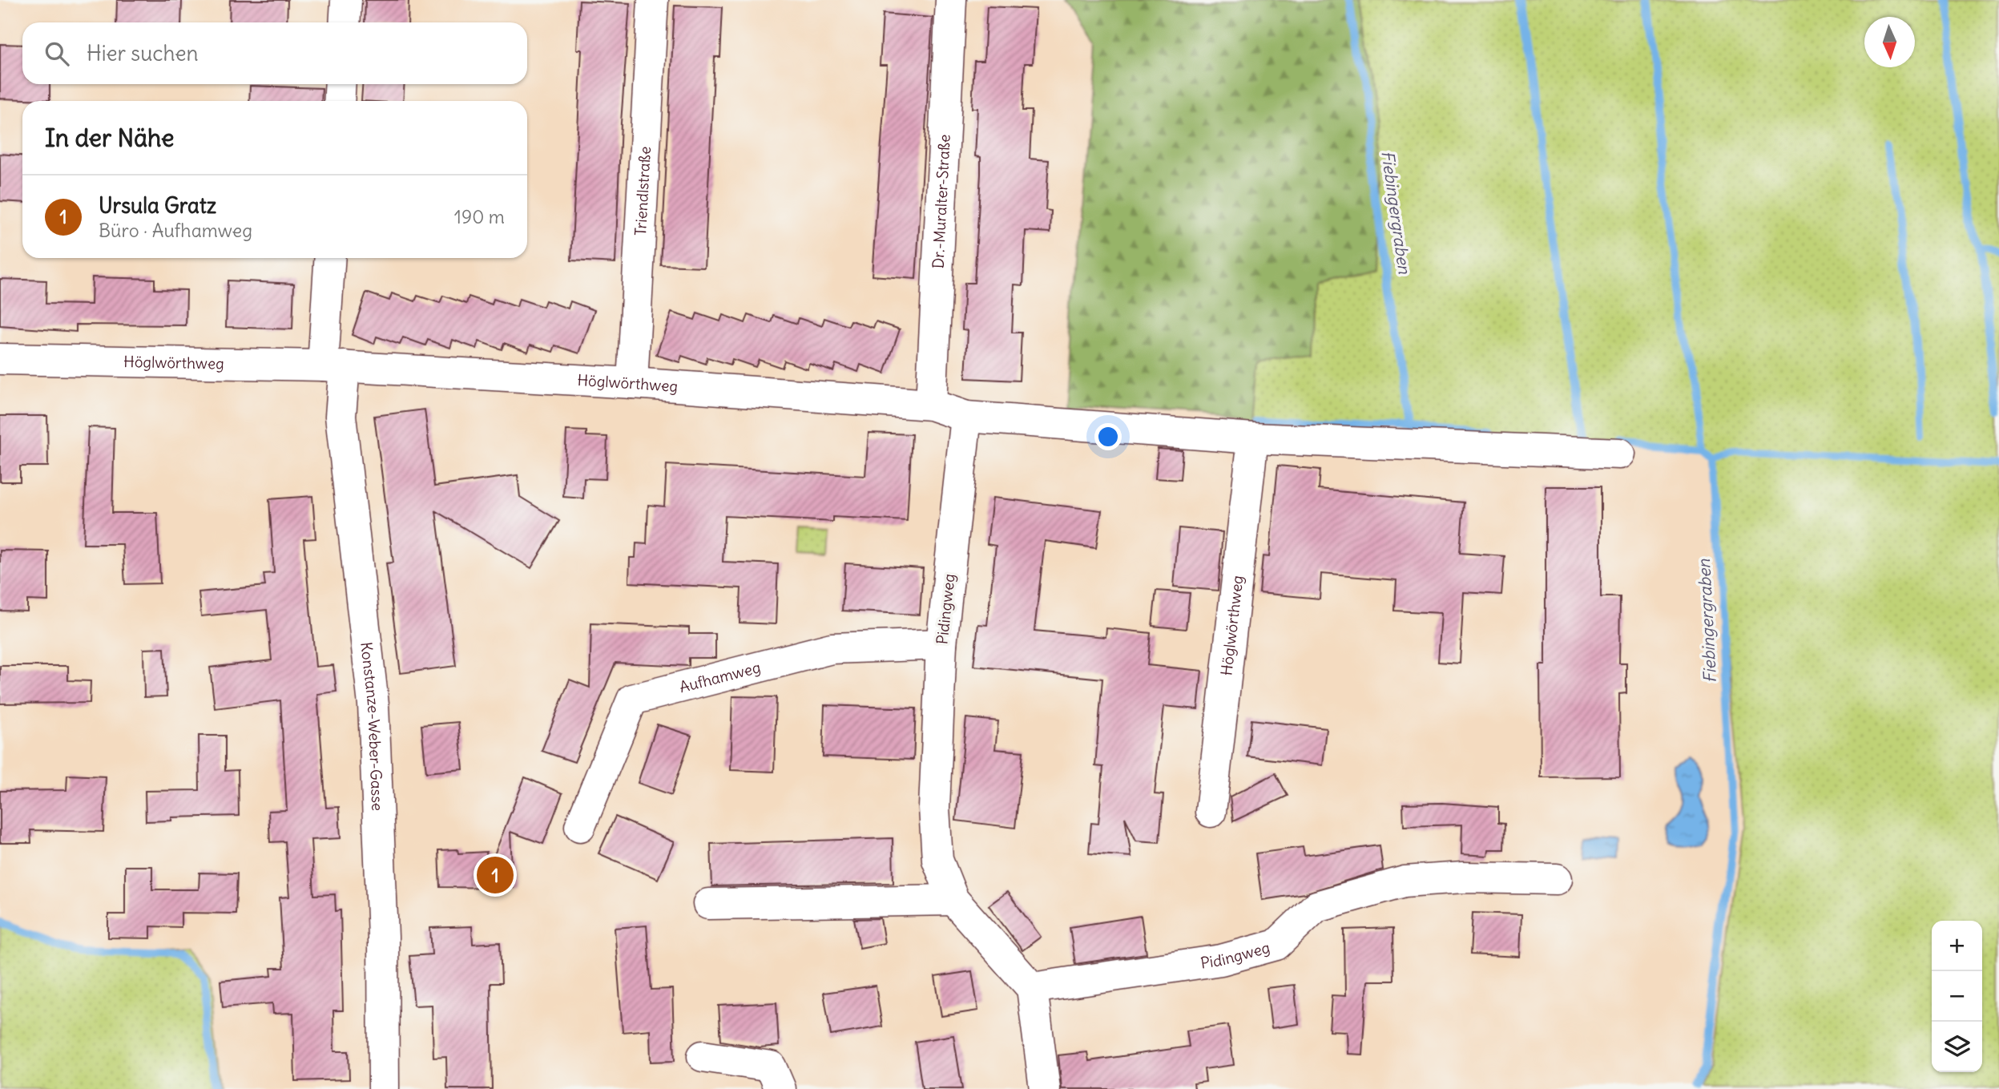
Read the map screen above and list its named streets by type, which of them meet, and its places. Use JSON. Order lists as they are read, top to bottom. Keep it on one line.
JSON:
{"streets":{"street":["Triendlstraße","Dr.-Muralter-Straße","Höglwörthweg","Pidingweg","Aufhamweg","Konstanze-Weber-Gasse"]},"crossings":[["Triendlstraße","Höglwörthweg"],["Dr.-Muralter-Straße","Höglwörthweg"],["Höglwörthweg","Pidingweg"],["Höglwörthweg","Konstanze-Weber-Gasse"],["Pidingweg","Aufhamweg"]],"water":["Fiebingergraben"],"north":"bottom","page":{"search":"Hier suchen","heading":"In der Nähe","list":[{"mark":"1","name":"Ursula Gratz","note":"Büro · Aufhamweg","value":"190 m"}],"pins":"1","map_buttons":["+","−"]}}
